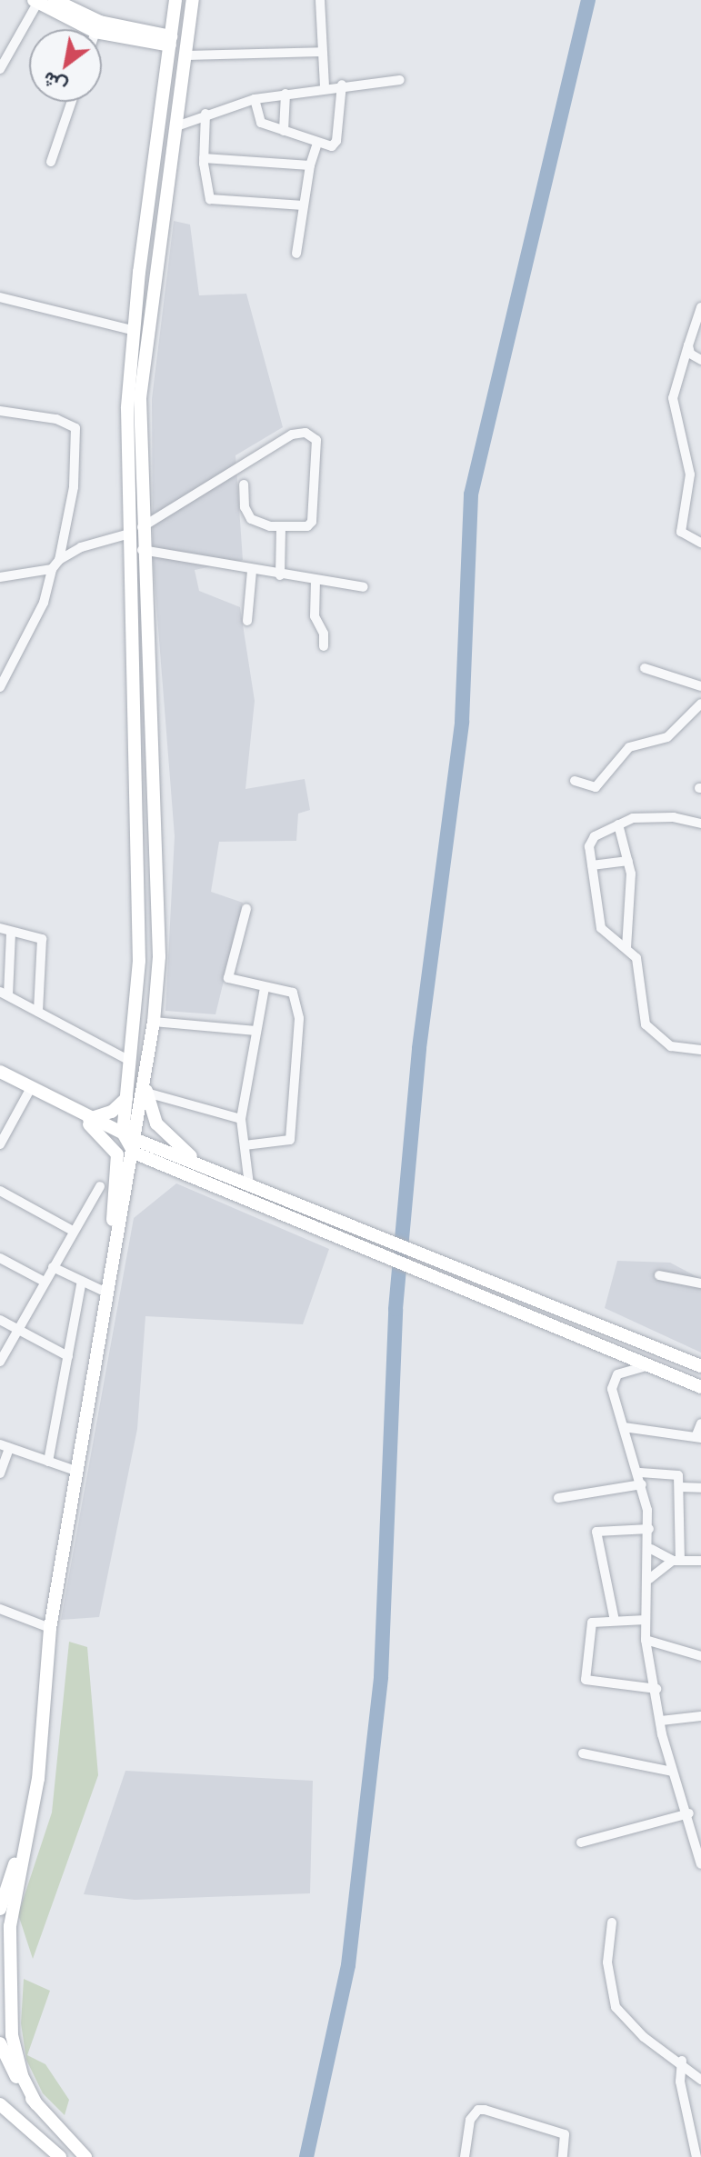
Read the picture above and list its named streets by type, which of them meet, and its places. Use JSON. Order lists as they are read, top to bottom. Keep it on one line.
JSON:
{"north":"bottom left"}
